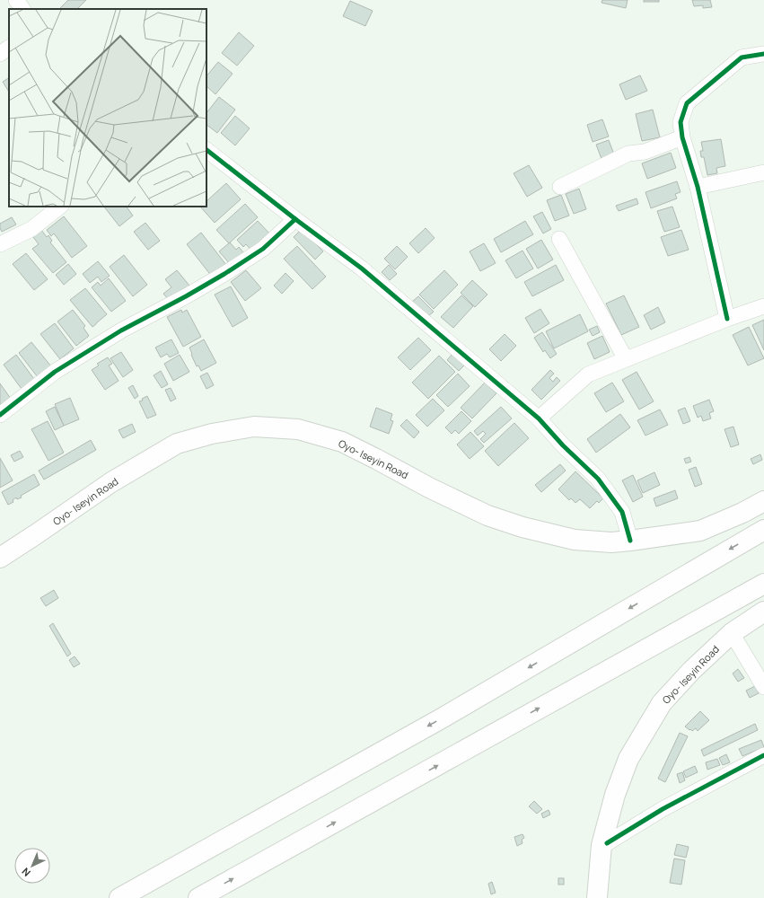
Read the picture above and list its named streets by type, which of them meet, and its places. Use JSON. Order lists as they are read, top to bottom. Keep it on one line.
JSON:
{"streets":{"main road":["Oyo- Iseyin Road"]},"north":"bottom left"}
